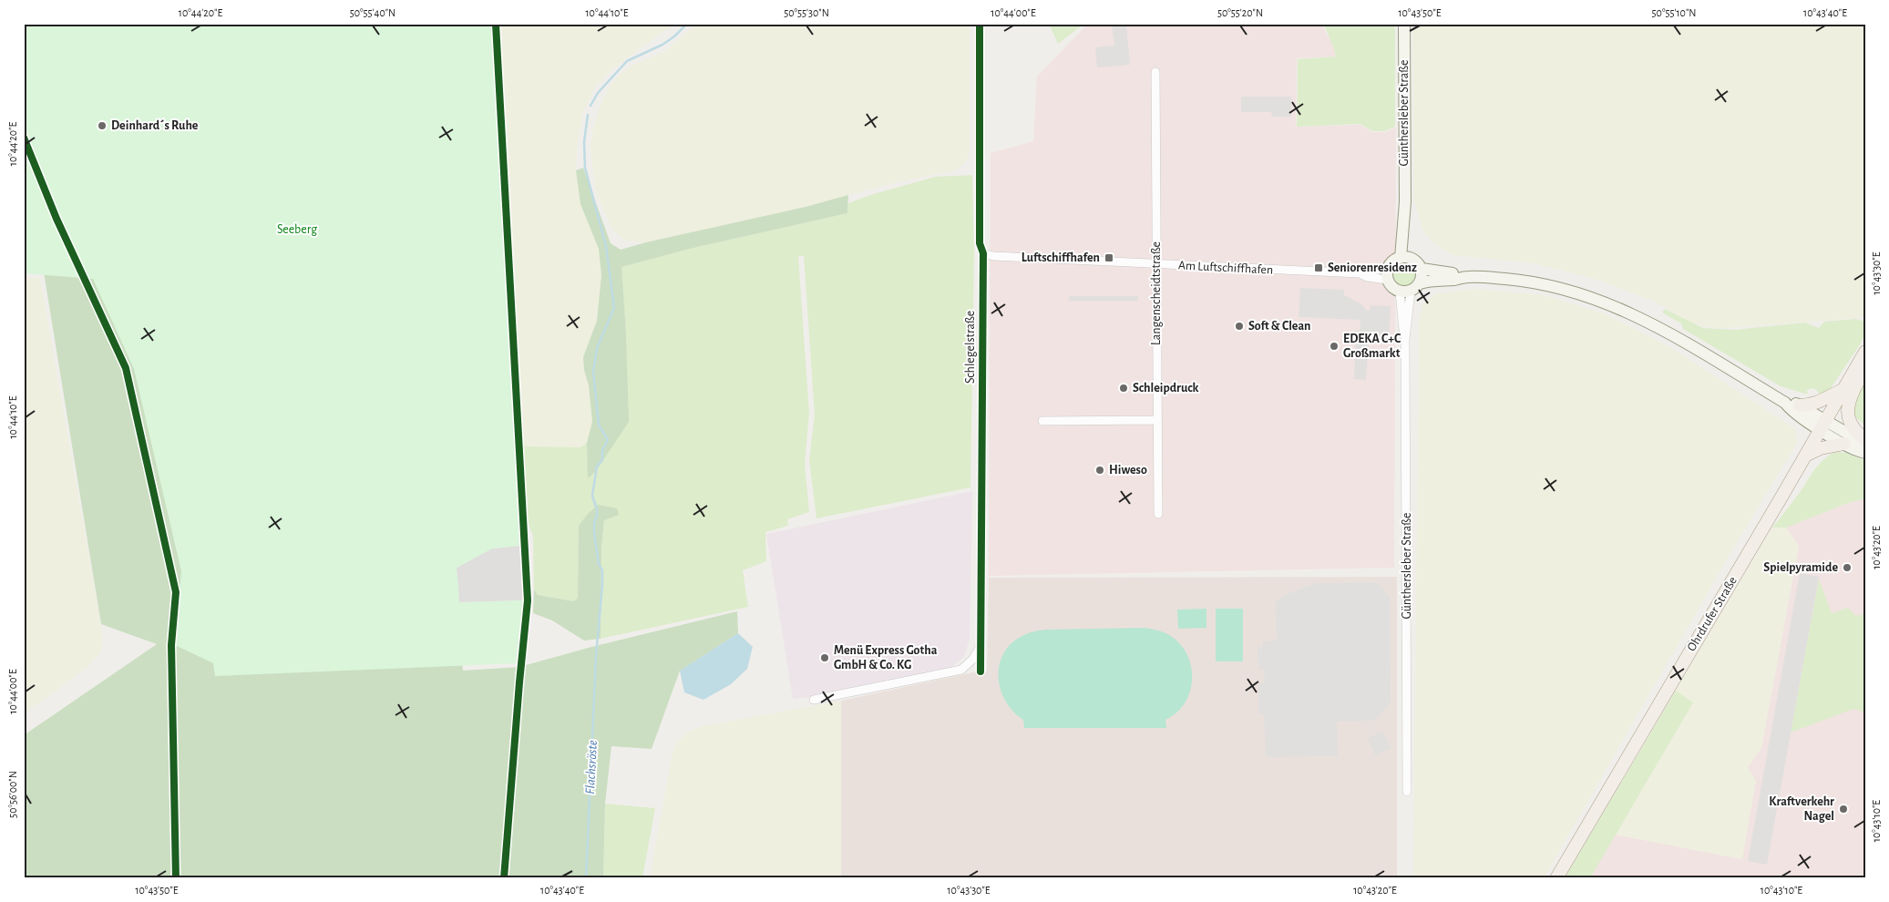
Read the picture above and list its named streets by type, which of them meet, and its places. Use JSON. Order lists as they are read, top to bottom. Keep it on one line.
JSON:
{"streets":{"main road":["Günthersleber Straße","Ohrdrufer Straße"],"street":["Am Luftschiffhafen","Langenscheidtstraße","Schlegelstraße"]},"crossings":[["Günthersleber Straße","Am Luftschiffhafen"],["Am Luftschiffhafen","Langenscheidtstraße"],["Am Luftschiffhafen","Schlegelstraße"]],"water":["Flachsröste"],"parks":["Seeberg"],"places":{"other":["Deinhard´s Ruhe","Soft & Clean","EDEKA C+C Großmarkt","Schleipdruck","Hiweso","Spielpyramide","Menü Express Gotha GmbH & Co. KG","Kraftverkehr Nagel"],"transit":["Luftschiffhafen","Seniorenresidenz"]},"coordinates":["10°44'20\"E","50°55'40\"N","10°44'10\"E","50°55'30\"N","10°44'00\"E","50°55'20\"N","10°43'50\"E","50°55'10\"N","10°43'40\"E","10°43'30\"E","10°43'20\"E","50°56'00\"N","10°43'10\"E"]}
